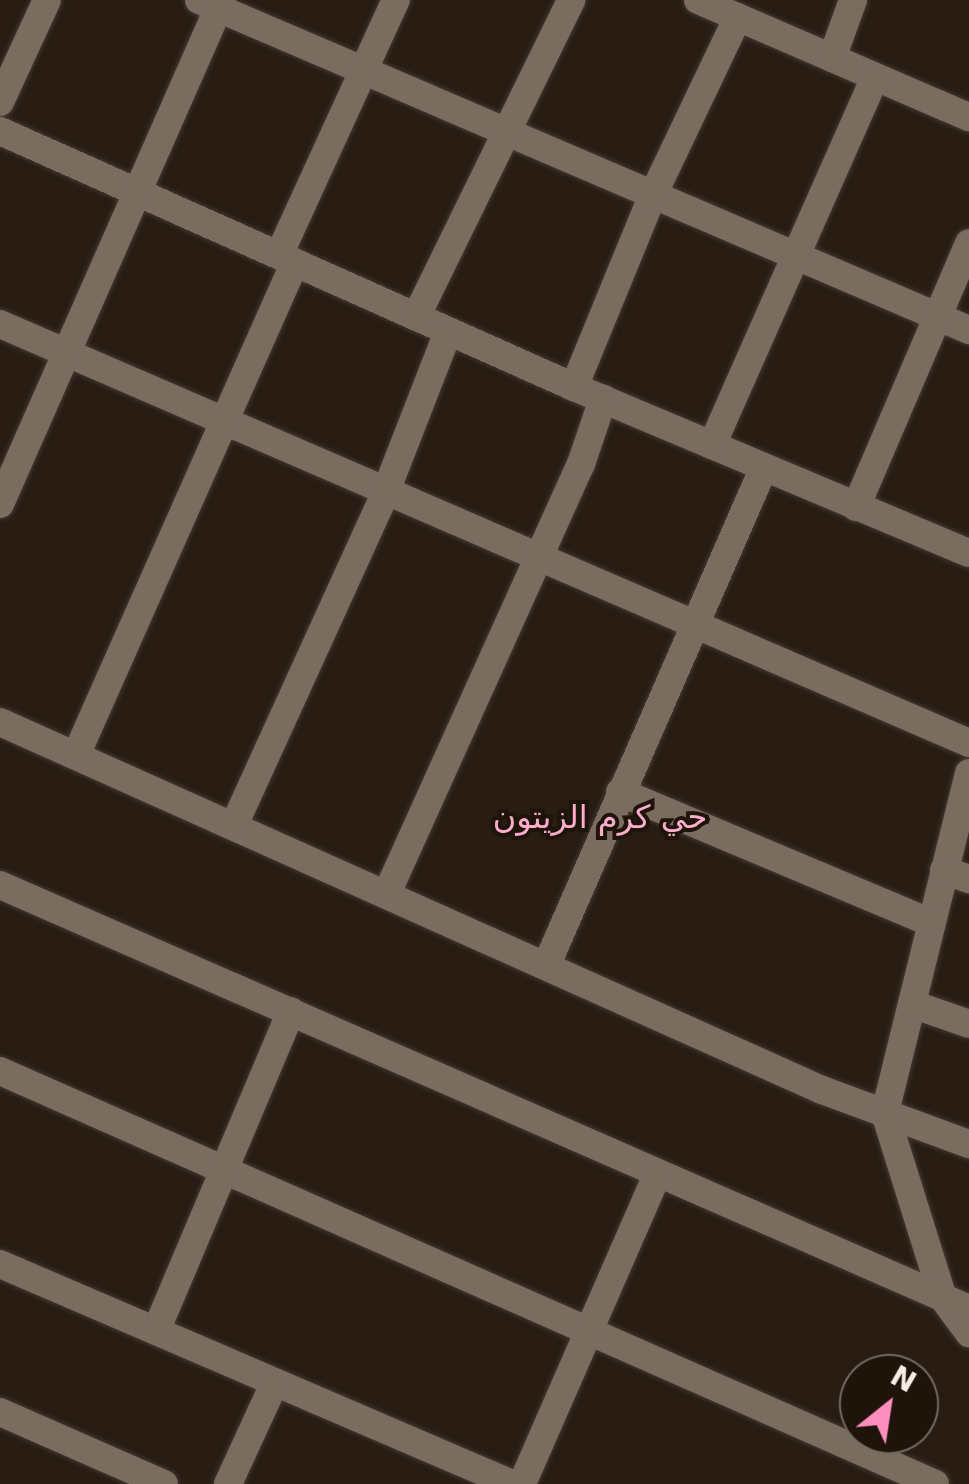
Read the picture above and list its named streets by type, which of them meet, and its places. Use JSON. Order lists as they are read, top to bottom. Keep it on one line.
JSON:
{"districts":["حي كرم الزيتون"],"north":"top right"}
